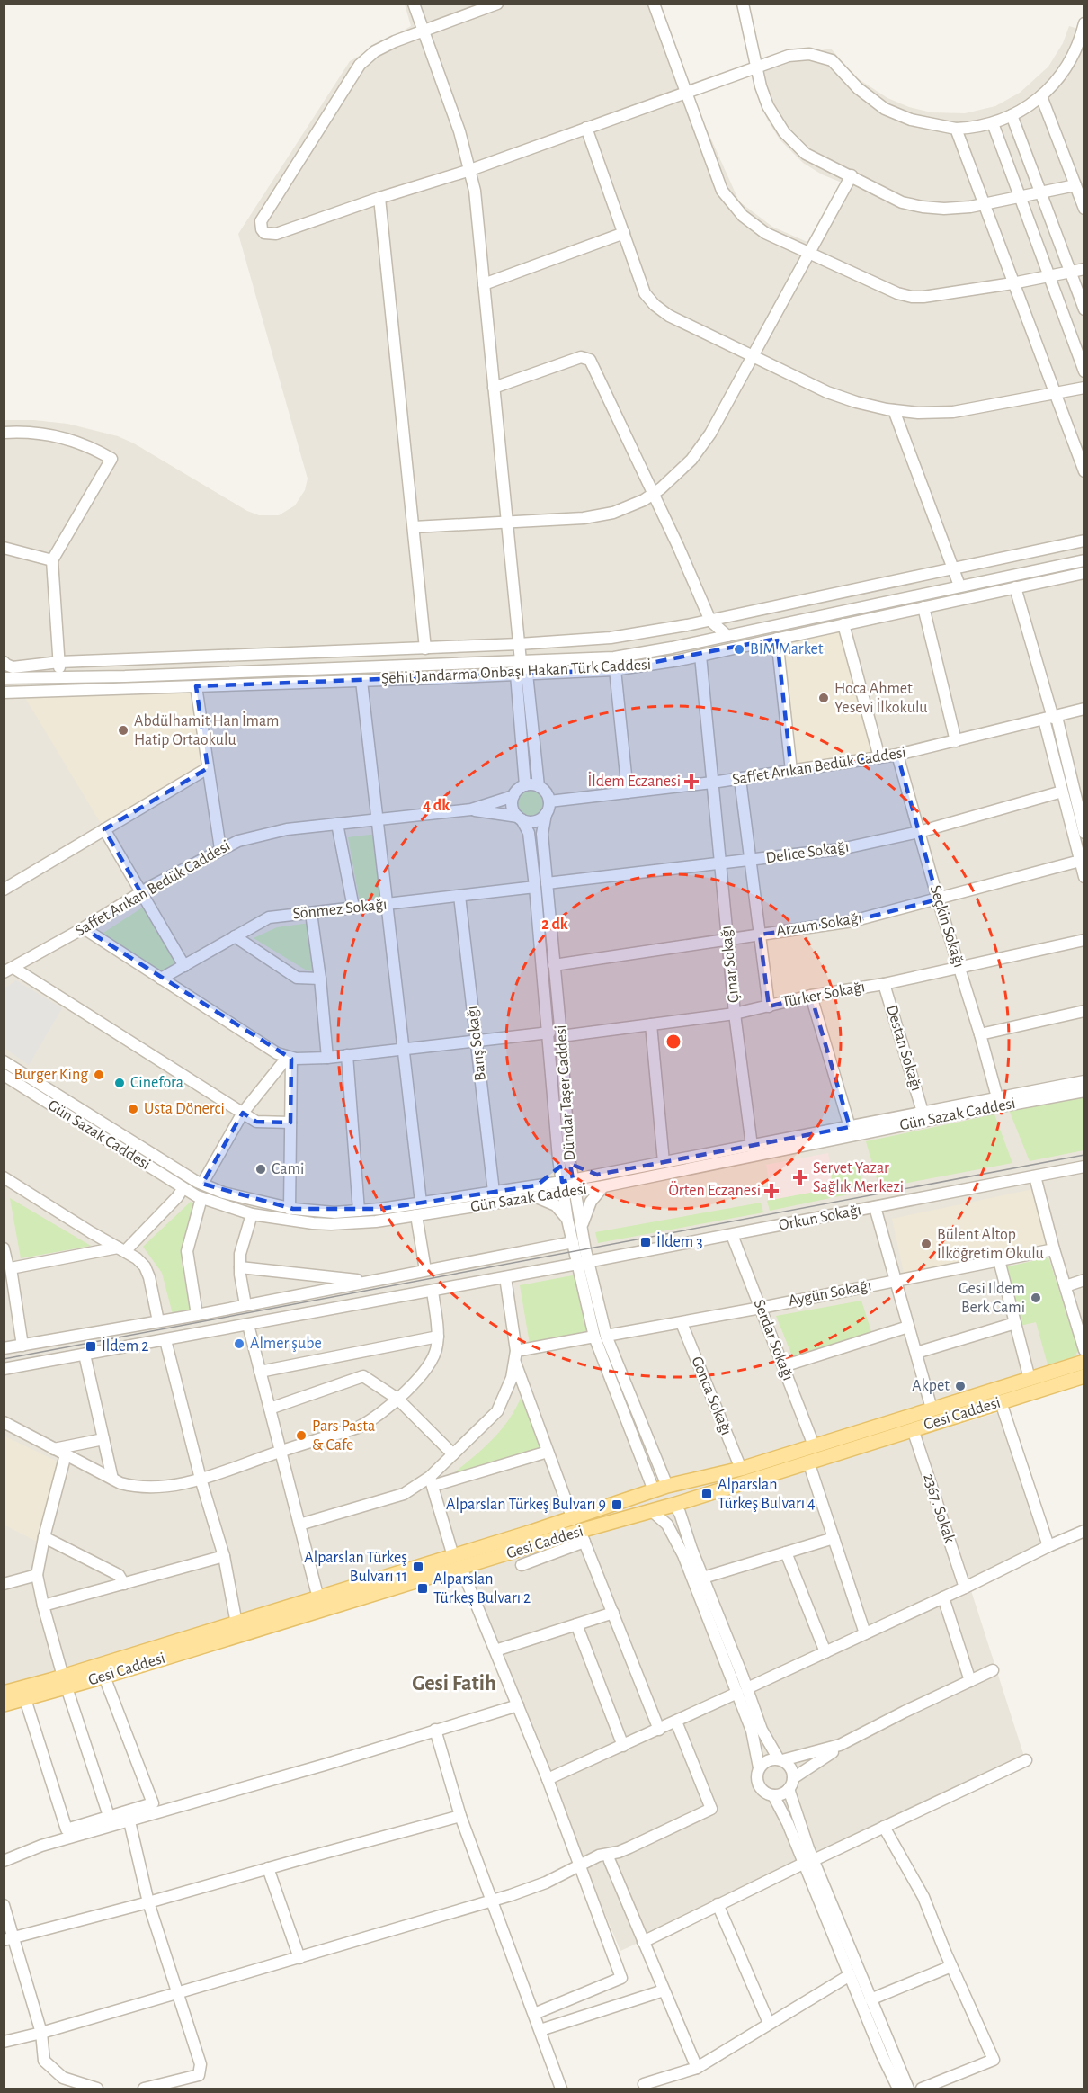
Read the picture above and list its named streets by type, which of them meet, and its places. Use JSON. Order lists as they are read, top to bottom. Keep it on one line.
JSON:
{"streets":{"main road":["Gesi Caddesi"],"street":["Şehit Jandarma Onbaşı Hakan Türk Caddesi","Saffet Arıkan Bedük Caddesi","Delice Sokağı","Sönmez Sokağı","Arzum Sokağı","Seçkin Sokağı","Çınar Sokağı","Türker Sokağı","Barış Sokağı","Destan Sokağı","Dündar Taşer Caddesi","Gün Sazak Caddesi","Orkun Sokağı","Aygün Sokağı","Serdar Sokağı","Gonca Sokağı","2367. Sokak"]},"crossings":[["Şehit Jandarma Onbaşı Hakan Türk Caddesi","Çınar Sokağı"],["Saffet Arıkan Bedük Caddesi","Seçkin Sokağı"],["Saffet Arıkan Bedük Caddesi","Çınar Sokağı"],["Saffet Arıkan Bedük Caddesi","Dündar Taşer Caddesi"],["Delice Sokağı","Seçkin Sokağı"],["Delice Sokağı","Çınar Sokağı"],["Delice Sokağı","Dündar Taşer Caddesi"],["Sönmez Sokağı","Barış Sokağı"],["Sönmez Sokağı","Dündar Taşer Caddesi"],["Arzum Sokağı","Seçkin Sokağı"],["Arzum Sokağı","Çınar Sokağı"],["Arzum Sokağı","Dündar Taşer Caddesi"],["Seçkin Sokağı","Türker Sokağı"],["Seçkin Sokağı","Gün Sazak Caddesi"],["Çınar Sokağı","Türker Sokağı"],["Çınar Sokağı","Gün Sazak Caddesi"],["Türker Sokağı","Destan Sokağı"],["Türker Sokağı","Dündar Taşer Caddesi"],["Barış Sokağı","Gün Sazak Caddesi"],["Destan Sokağı","Gün Sazak Caddesi"],["Dündar Taşer Caddesi","Gün Sazak Caddesi"],["Dündar Taşer Caddesi","Orkun Sokağı"],["Dündar Taşer Caddesi","Aygün Sokağı"],["Dündar Taşer Caddesi","Gesi Caddesi"],["Orkun Sokağı","Serdar Sokağı"],["Aygün Sokağı","Serdar Sokağı"],["Aygün Sokağı","Gonca Sokağı"],["Serdar Sokağı","Gesi Caddesi"],["Gonca Sokağı","Gesi Caddesi"],["Gesi Caddesi","2367. Sokak"]],"districts":["Gesi Fatih"],"places":{"other":["BİM Market","Hoca Ahmet Yesevi İlkokulu","Abdülhamit Han İmam Hatip Ortaokulu","Burger King","Cinefora","Usta Dönerci","Cami","Bülent Altop İlköğretim Okulu","Gesi Ildem Berk Cami","Almer şube","Akpet","Pars Pasta & Cafe"],"health":["İldem Eczanesi","Servet Yazar Sağlık Merkezi","Örten Eczanesi"],"transit":["İldem 3","İldem 2","Alparslan Türkeş Bulvarı 4","Alparslan Türkeş Bulvarı 9","Alparslan Türkeş Bulvarı 11","Alparslan Türkeş Bulvarı 2"]},"rings":["4 dk","2 dk"]}
